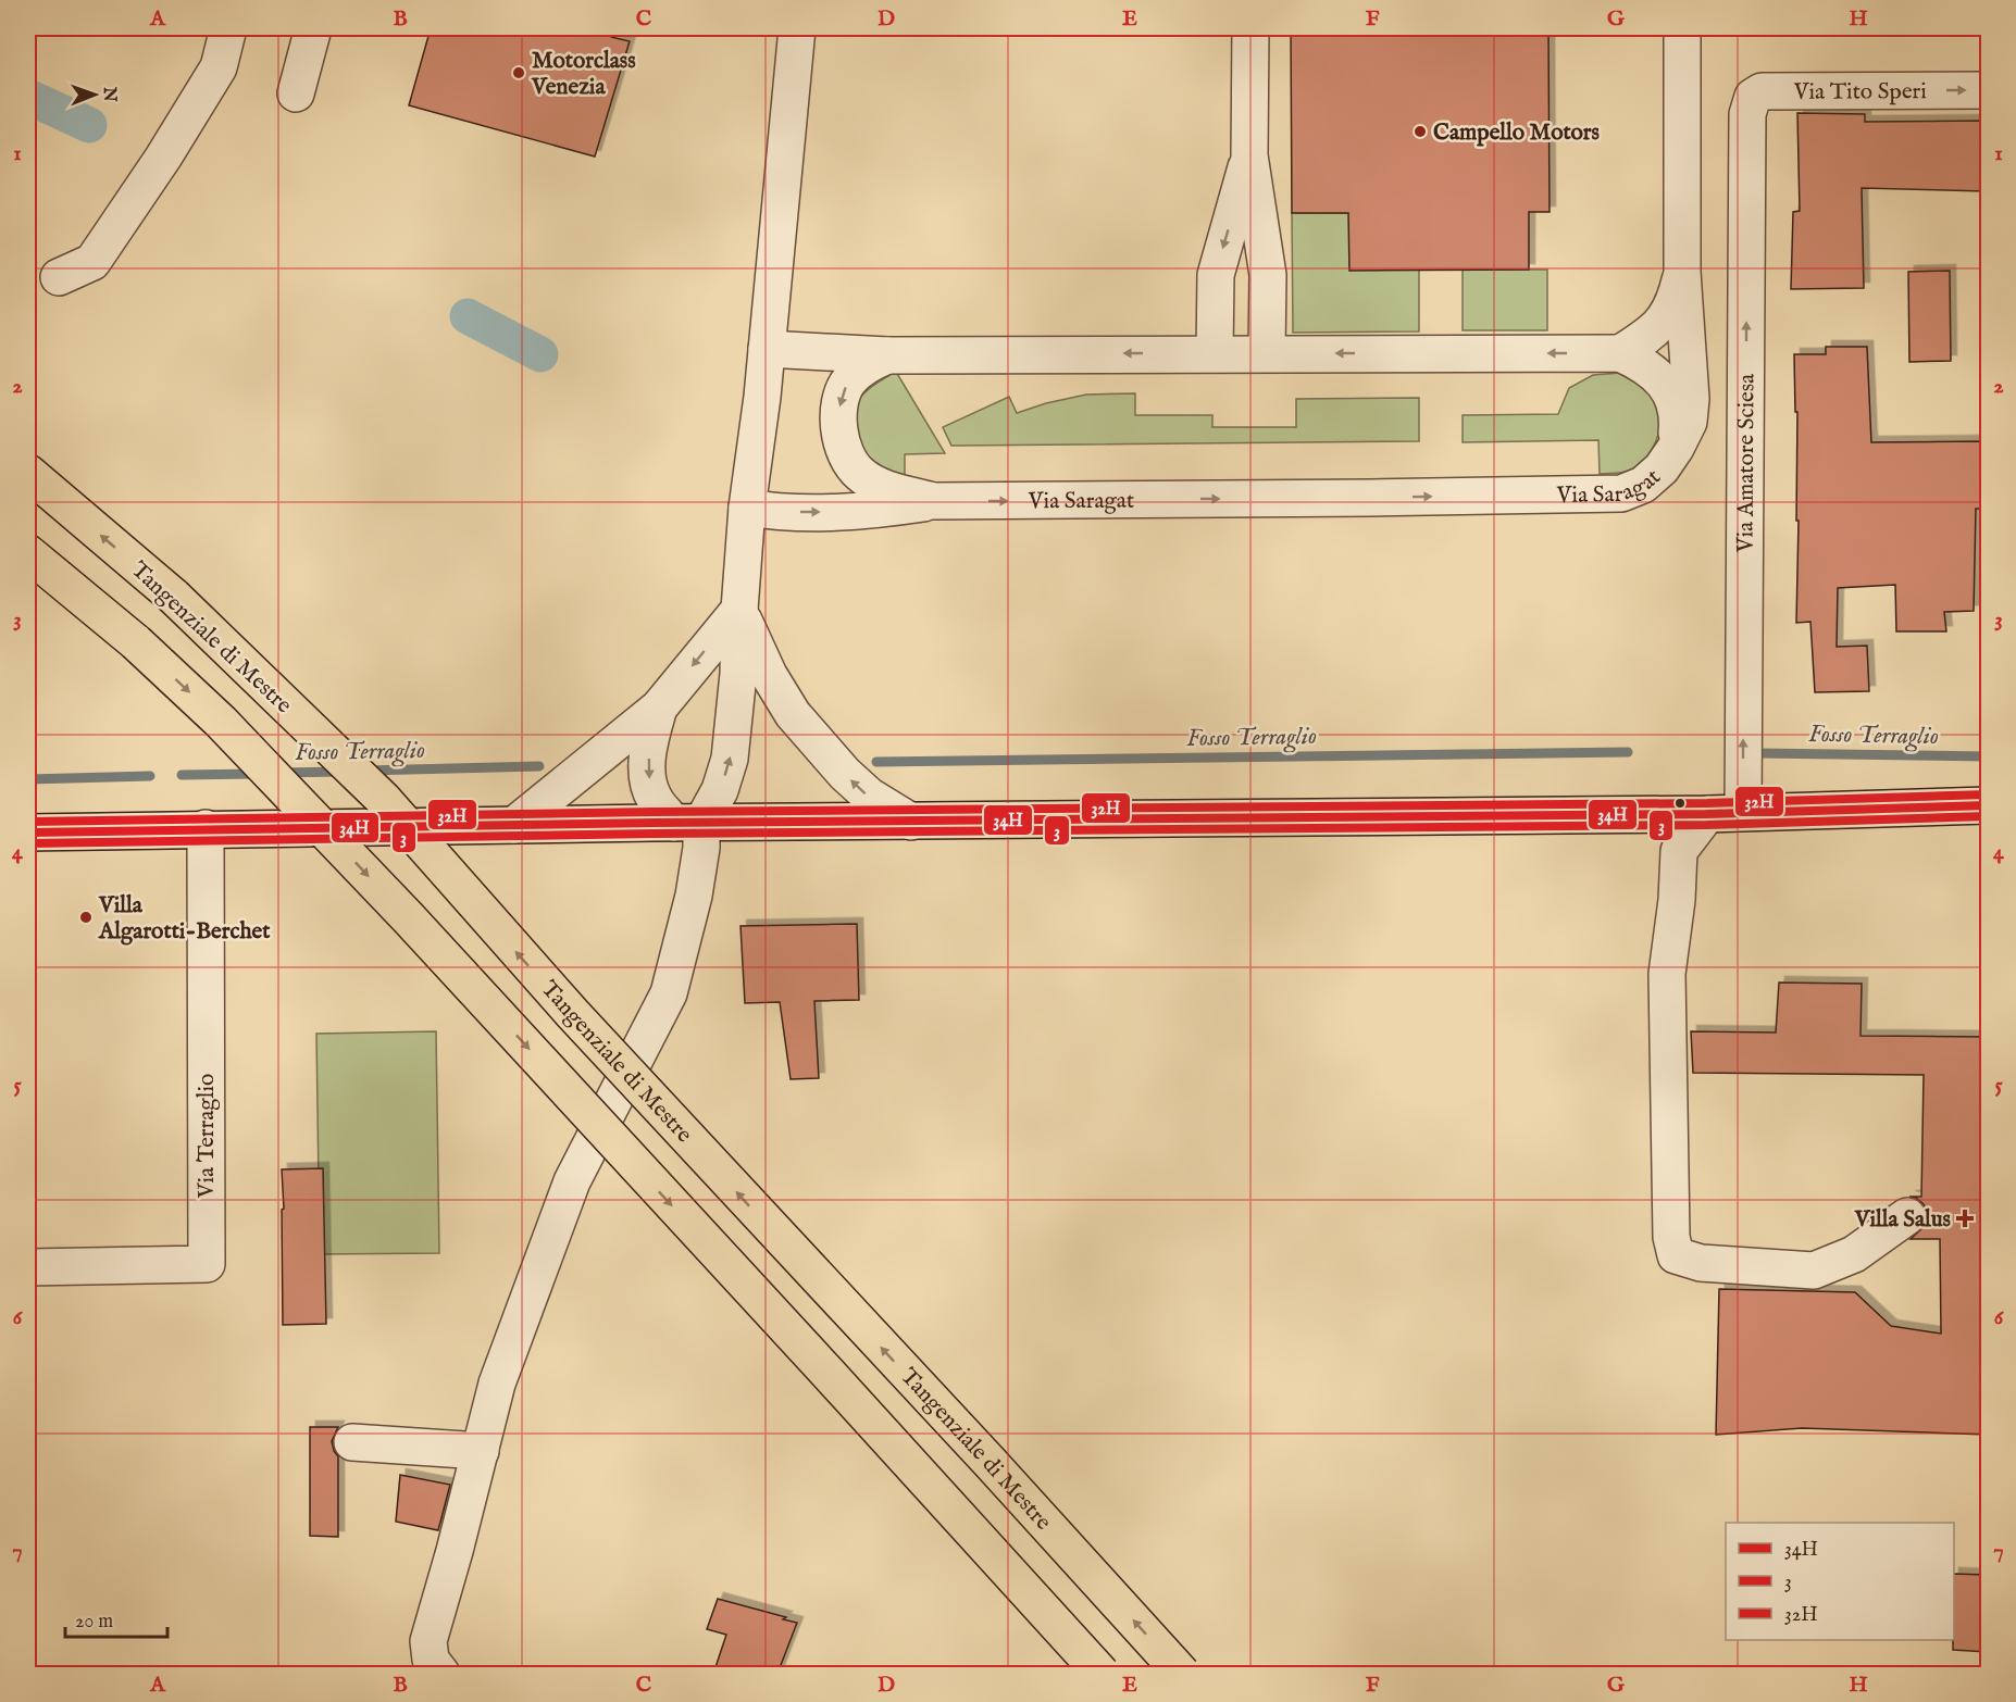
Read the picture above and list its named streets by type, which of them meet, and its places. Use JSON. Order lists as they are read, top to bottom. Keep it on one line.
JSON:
{"streets":{"main road":["Tangenziale di Mestre"],"street":["Via Tito Speri","Via Amatore Sciesa","Via Saragat","Via Terraglio"]},"crossings":[["Via Tito Speri","Via Amatore Sciesa"]],"one_way":["Via Tito Speri"],"water":["Fosso Terraglio"],"places":{"other":["Motorclass Venezia","Campello Motors","Villa Algarotti-Berchet"],"health":["Villa Salus"]},"lines":["transit line 32H","transit line 34H","transit line 3"],"legend":["34H","3","32H"],"scale_bar":"20 m","north":"right","grid":{"columns":["A","B","C","D","E","F","G","H"],"rows":["1","2","3","4","5","6","7"]}}
